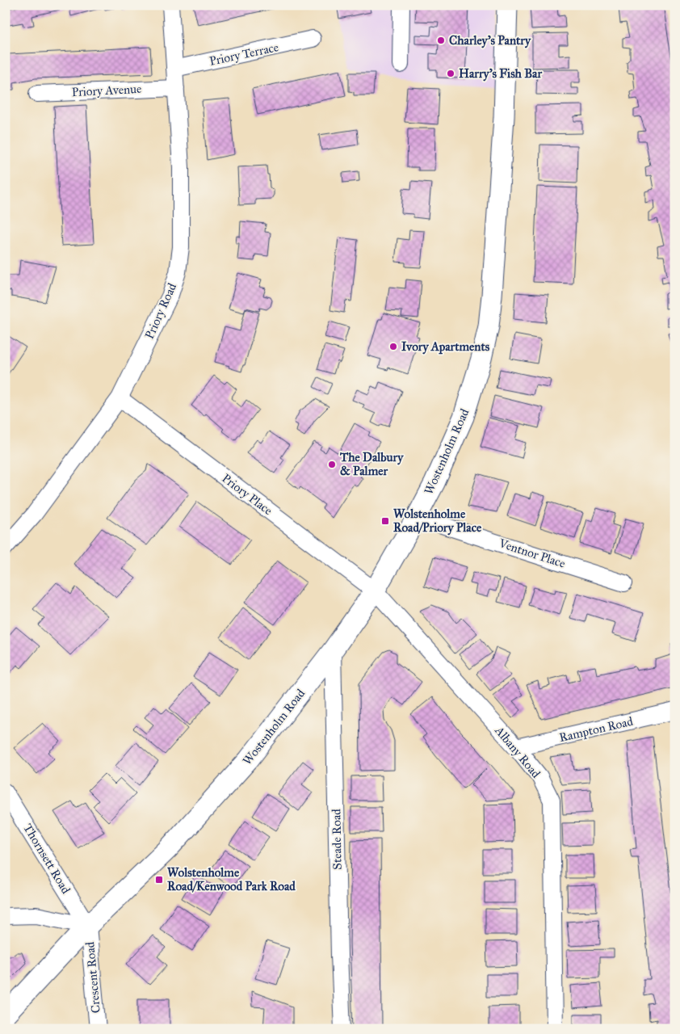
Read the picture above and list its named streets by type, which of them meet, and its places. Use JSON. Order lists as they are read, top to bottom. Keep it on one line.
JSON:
{"streets":{"street":["Priory Terrace","Priory Avenue","Priory Road","Wostenholm Road","Priory Place","Ventnor Place","Rampton Road","Albany Road","Steade Road","Thornsett Road","Crescent Road"]},"crossings":[["Priory Terrace","Priory Road"],["Priory Avenue","Priory Road"],["Priory Road","Priory Place"],["Wostenholm Road","Priory Place"],["Wostenholm Road","Ventnor Place"],["Wostenholm Road","Albany Road"],["Wostenholm Road","Steade Road"],["Wostenholm Road","Thornsett Road"],["Wostenholm Road","Crescent Road"],["Priory Place","Albany Road"],["Rampton Road","Albany Road"],["Thornsett Road","Crescent Road"]],"places":{"other":["Charley's Pantry","Harry's Fish Bar","Ivory Apartments","The Dalbury & Palmer"],"transit":["Wolstenholme Road/Priory Place","Wolstenholme Road/Kenwood Park Road"]}}
